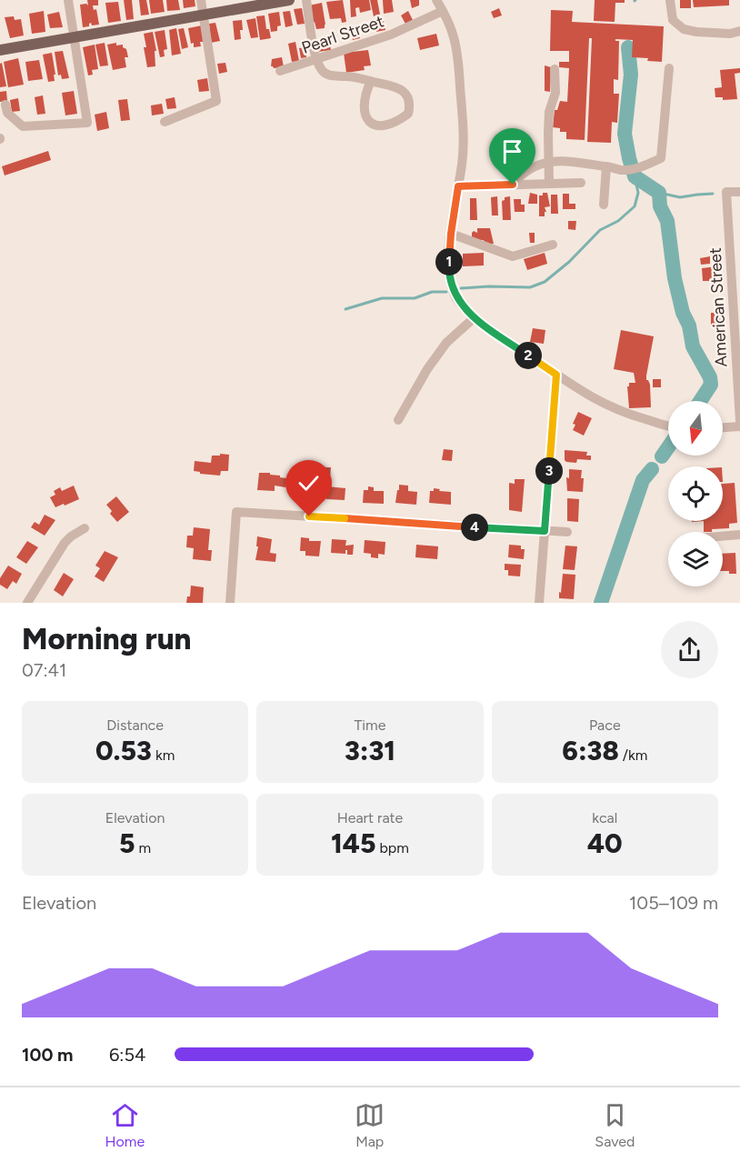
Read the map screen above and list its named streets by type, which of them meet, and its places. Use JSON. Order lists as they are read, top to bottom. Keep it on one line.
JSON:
{"streets":{"street":["Pearl Street","American Street"]},"north":"bottom","page":{"pins":["1","2","3","4"],"heading":["Morning run","07:41"],"stats":[["Distance","0.53 km"],["Time","3:31"],["Pace","6:38 /km"],["Elevation","5 m"],["Heart rate","145 bpm"],["kcal","40"]],"chart":["Elevation","105–109 m"],"list":[{"name":"100 m","note":"6:54"}],"tabs":["Home","Map","Saved"]}}
